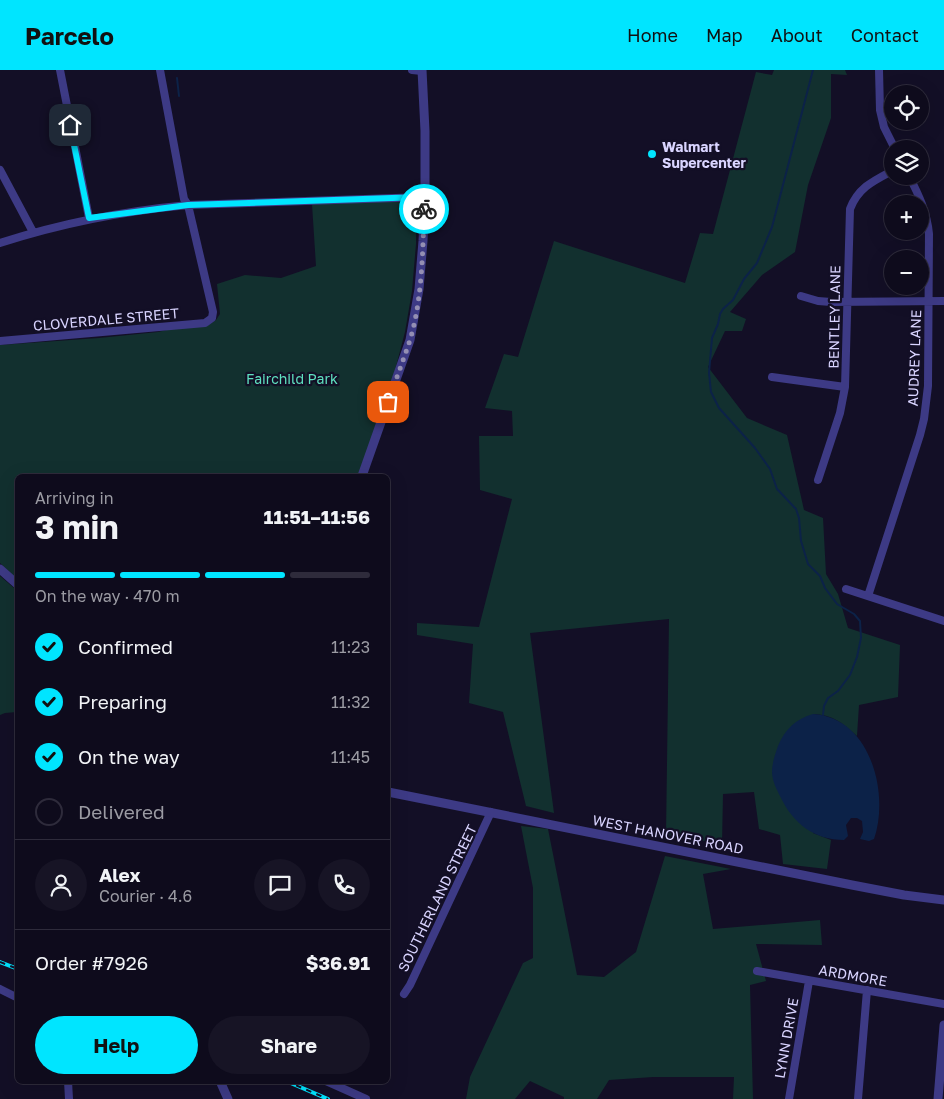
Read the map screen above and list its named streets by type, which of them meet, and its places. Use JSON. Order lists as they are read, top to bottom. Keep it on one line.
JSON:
{"streets":{"street":["BENTLEY LANE","CLOVERDALE STREET","AUDREY LANE","WEST HANOVER ROAD","SOUTHERLAND STREET","ARDMORE","LYNN DRIVE"]},"crossings":[["WEST HANOVER ROAD","SOUTHERLAND STREET"],["ARDMORE","LYNN DRIVE"]],"parks":["Fairchild Park"],"places":["Walmart Supercenter"],"page":{"header":"Parcelo","nav":["Home","Map","About","Contact"],"map_buttons":["+","−"],"heading":["3 min","Arriving in","11:51–11:56"],"panel":["Alex","Courier · 4.6","Order #7926","$36.91"],"bar":"On the way · 470 m","list":[["Confirmed","11:23"],["Preparing","11:32"],["On the way","11:45"],"Delivered"],"buttons":["Help","Share"]}}
